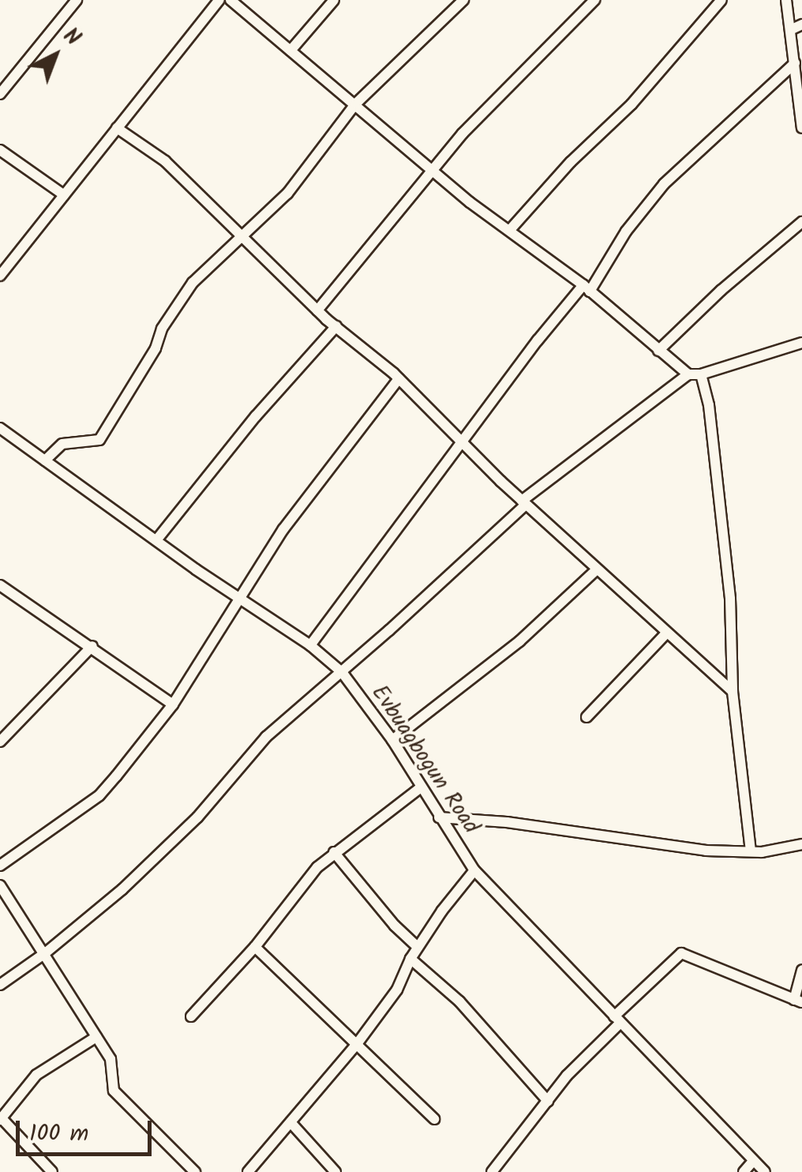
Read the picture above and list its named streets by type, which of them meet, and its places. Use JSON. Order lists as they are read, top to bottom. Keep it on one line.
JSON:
{"streets":{"street":["Evbuagbogun Road"]},"scale_bar":"100 m","north":"top right"}
